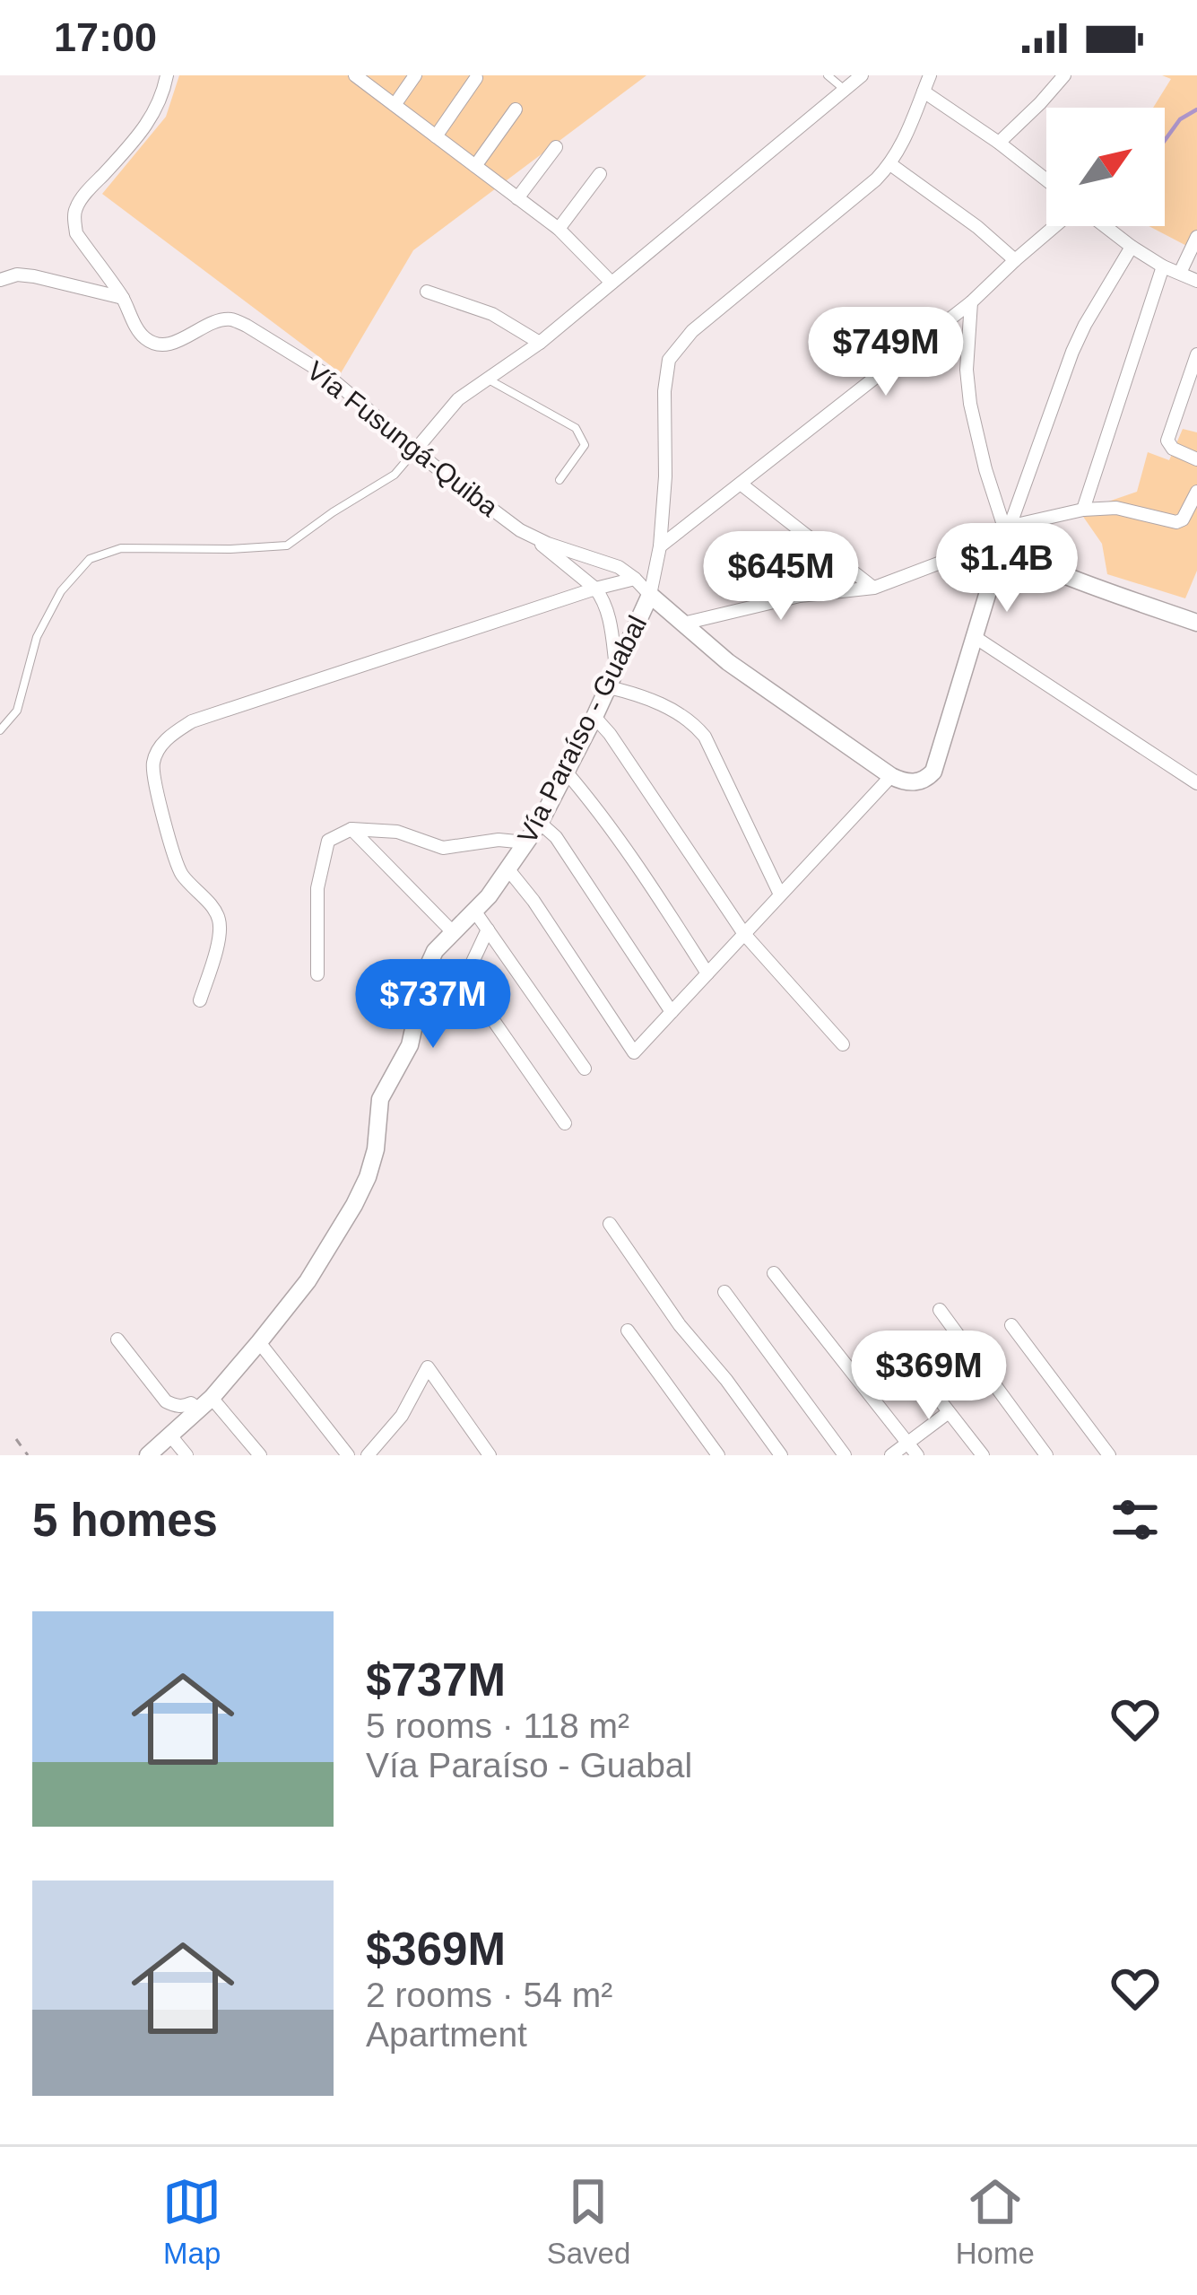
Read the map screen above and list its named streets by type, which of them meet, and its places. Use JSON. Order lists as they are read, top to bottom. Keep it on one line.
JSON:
{"streets":{"street":["Vía Fusungá-Quiba","Vía Paraíso - Guabal"]},"north":"top right","page":{"status":"17:00","price":["$749M","$1.4B","$645M","$737M","$369M"],"heading":"5 homes","list":[{"name":"$737M","note":"5 rooms · 118 m² · Vía Paraíso - Guabal"},{"name":"$369M","note":"2 rooms · 54 m² · Apartment"}],"tabs":["Map","Saved","Home"]}}
